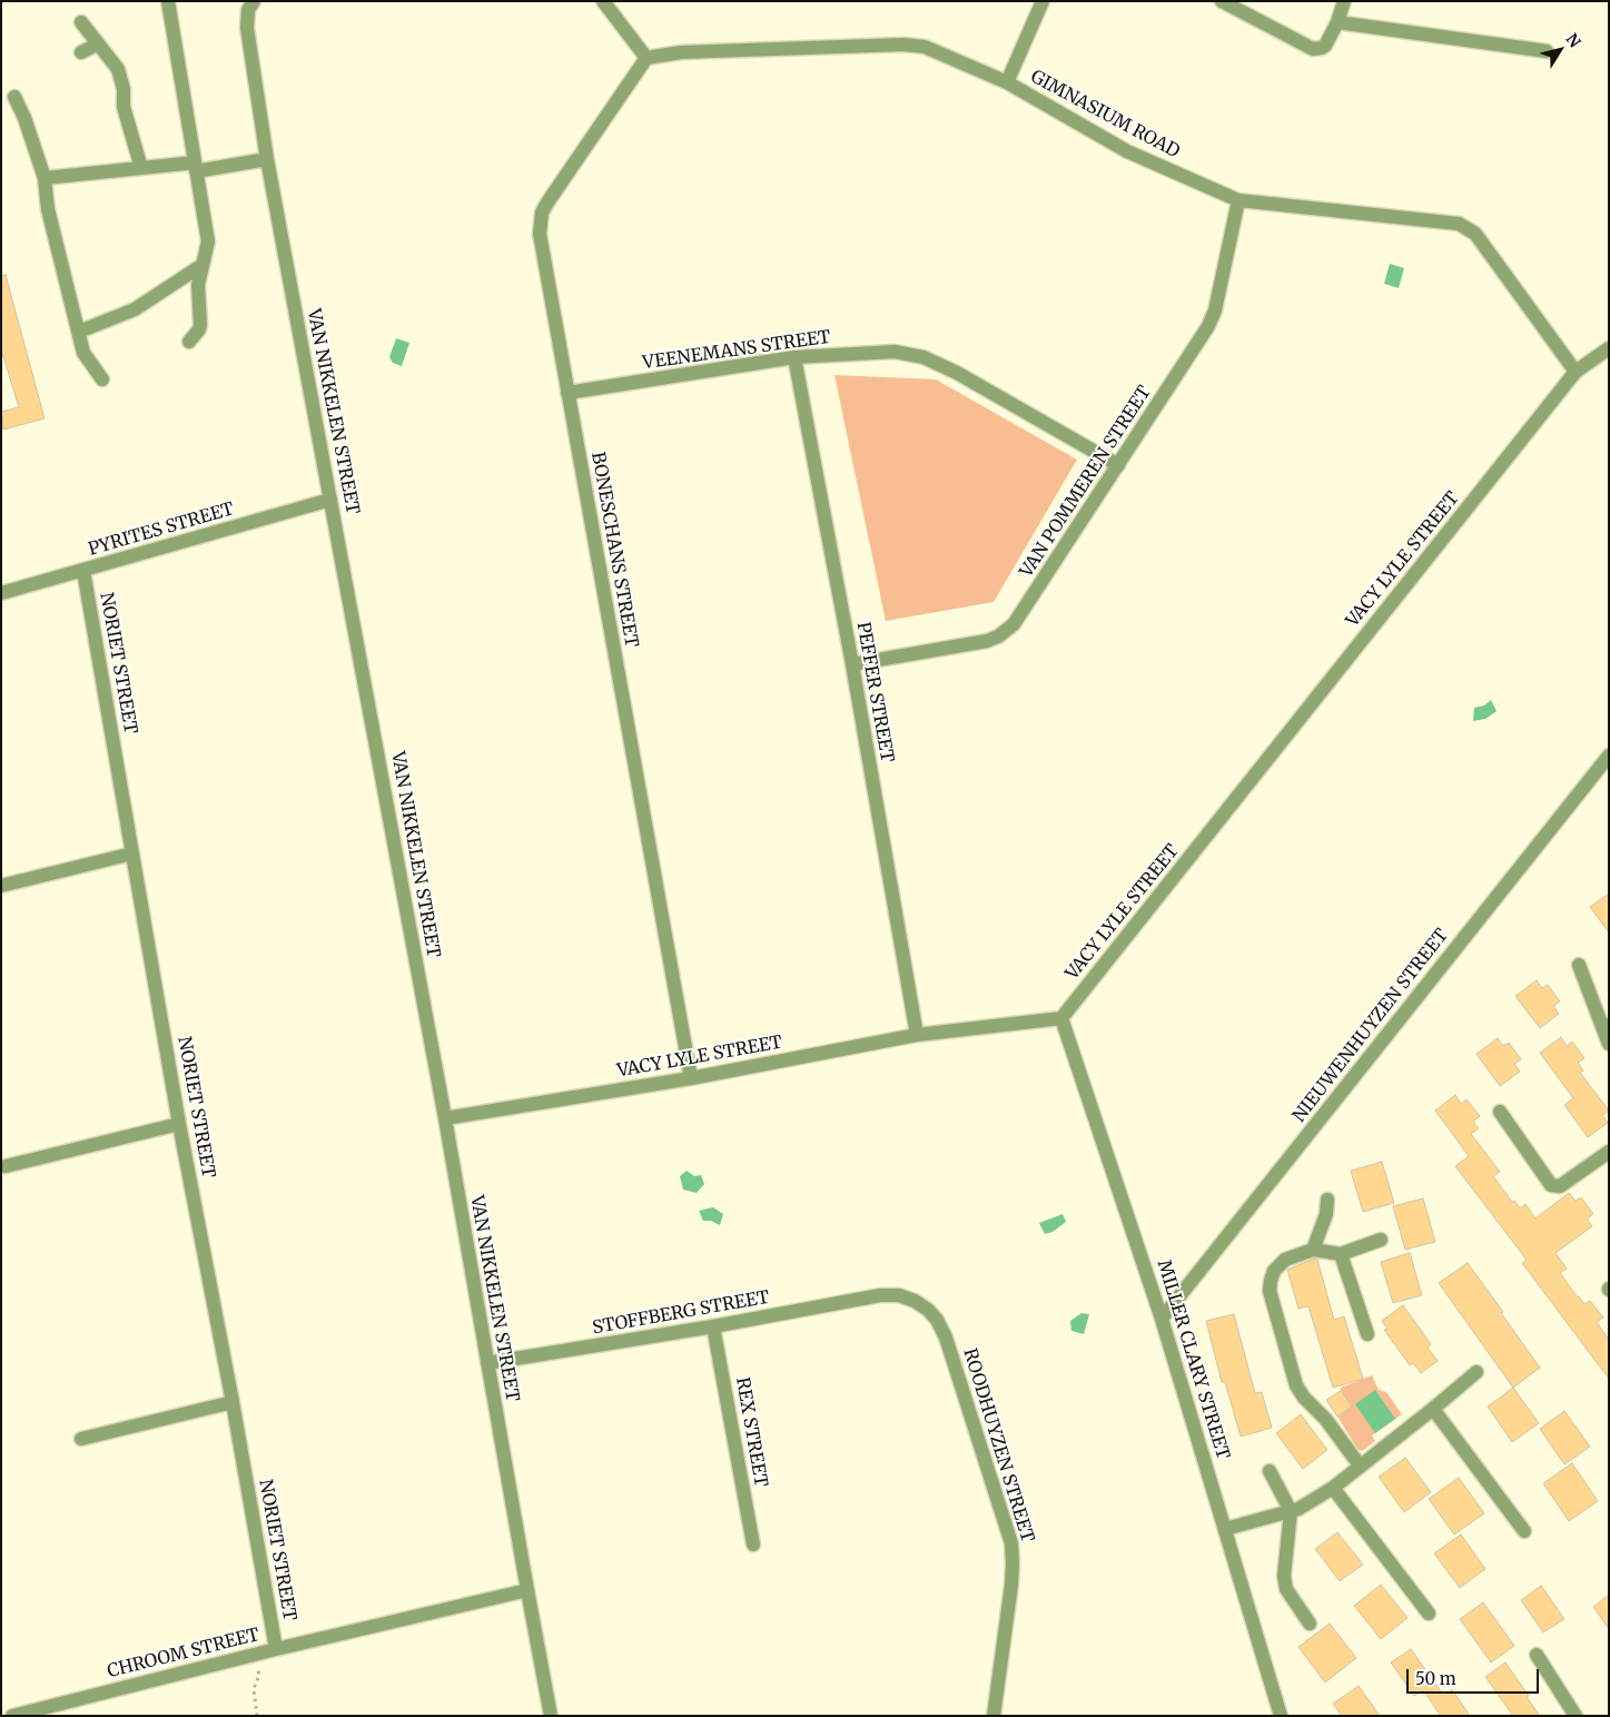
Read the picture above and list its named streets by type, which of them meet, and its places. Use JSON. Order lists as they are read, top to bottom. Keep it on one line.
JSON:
{"streets":{"street":["GIMNASIUM ROAD","VEENEMANS STREET","VAN NIKKELEN STREET","VAN POMMEREN STREET","PYRITES STREET","BONESCHANS STREET","VACY LYLE STREET","NORIET STREET","PEFFER STREET","NIEUWENHUYZEN STREET","STOFFBERG STREET","MILLER CLARY STREET","REX STREET","ROODHUYZEN STREET","CHROOM STREET"]},"crossings":[["GIMNASIUM ROAD","VAN POMMEREN STREET"],["GIMNASIUM ROAD","BONESCHANS STREET"],["GIMNASIUM ROAD","VACY LYLE STREET"],["VEENEMANS STREET","VAN POMMEREN STREET"],["VEENEMANS STREET","BONESCHANS STREET"],["VEENEMANS STREET","PEFFER STREET"],["VAN NIKKELEN STREET","PYRITES STREET"],["VAN NIKKELEN STREET","VACY LYLE STREET"],["VAN NIKKELEN STREET","STOFFBERG STREET"],["VAN NIKKELEN STREET","CHROOM STREET"],["VAN POMMEREN STREET","PEFFER STREET"],["PYRITES STREET","NORIET STREET"],["BONESCHANS STREET","VACY LYLE STREET"],["VACY LYLE STREET","PEFFER STREET"],["VACY LYLE STREET","MILLER CLARY STREET"],["NORIET STREET","CHROOM STREET"],["NIEUWENHUYZEN STREET","MILLER CLARY STREET"],["STOFFBERG STREET","REX STREET"],["STOFFBERG STREET","ROODHUYZEN STREET"]],"scale_bar":"50 m","north":"top right"}
